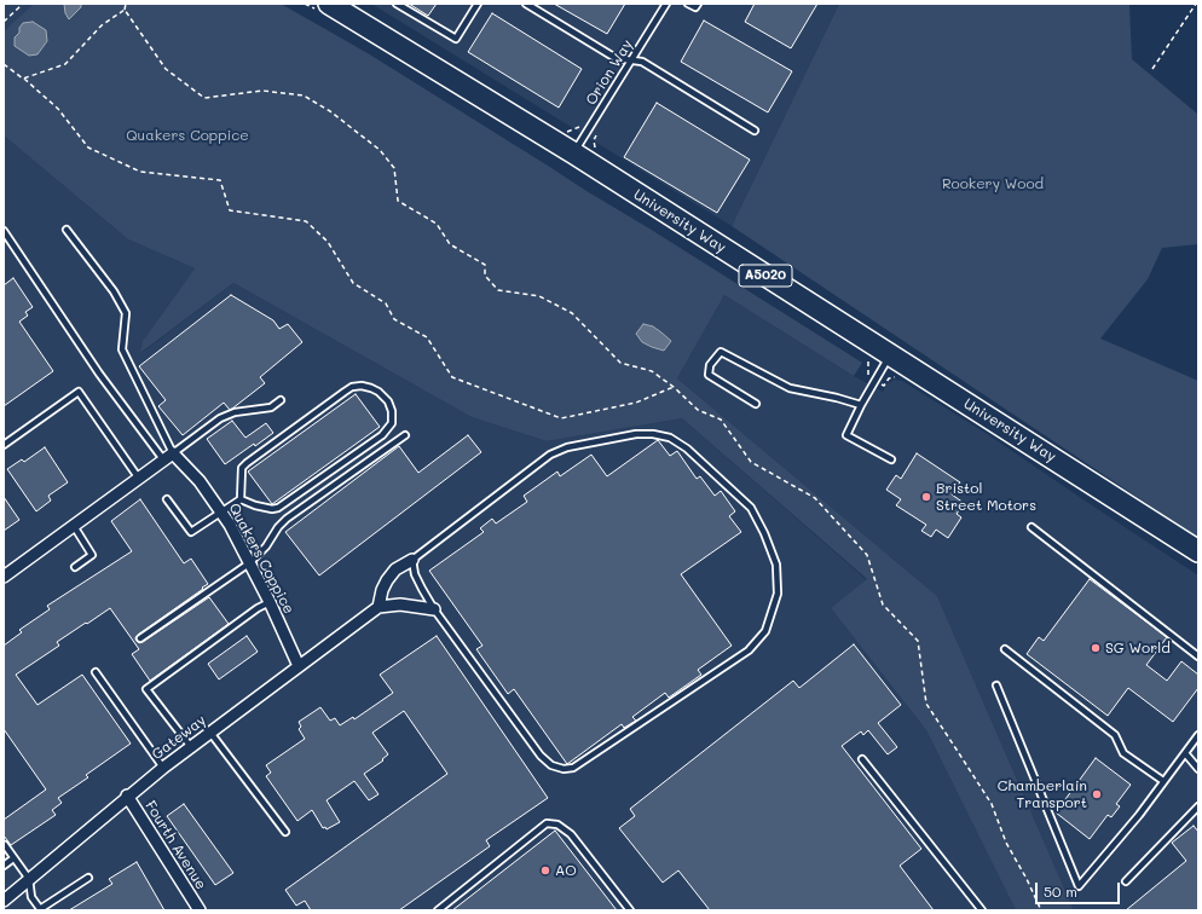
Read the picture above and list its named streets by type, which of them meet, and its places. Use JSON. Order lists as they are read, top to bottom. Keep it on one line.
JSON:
{"streets":{"highway":["University Way","A5020"],"street":["Quakers Coppice","Gateway","Fourth Avenue"],"lane":["Orion Way"]},"crossings":[["Orion Way","University Way"],["Quakers Coppice","Gateway"],["Gateway","Fourth Avenue"]],"parks":["Quakers Coppice","Rookery Wood"],"places":["Bristol Street Motors","SG World","Chamberlain Transport","AO"],"scale_bar":"50 m"}
